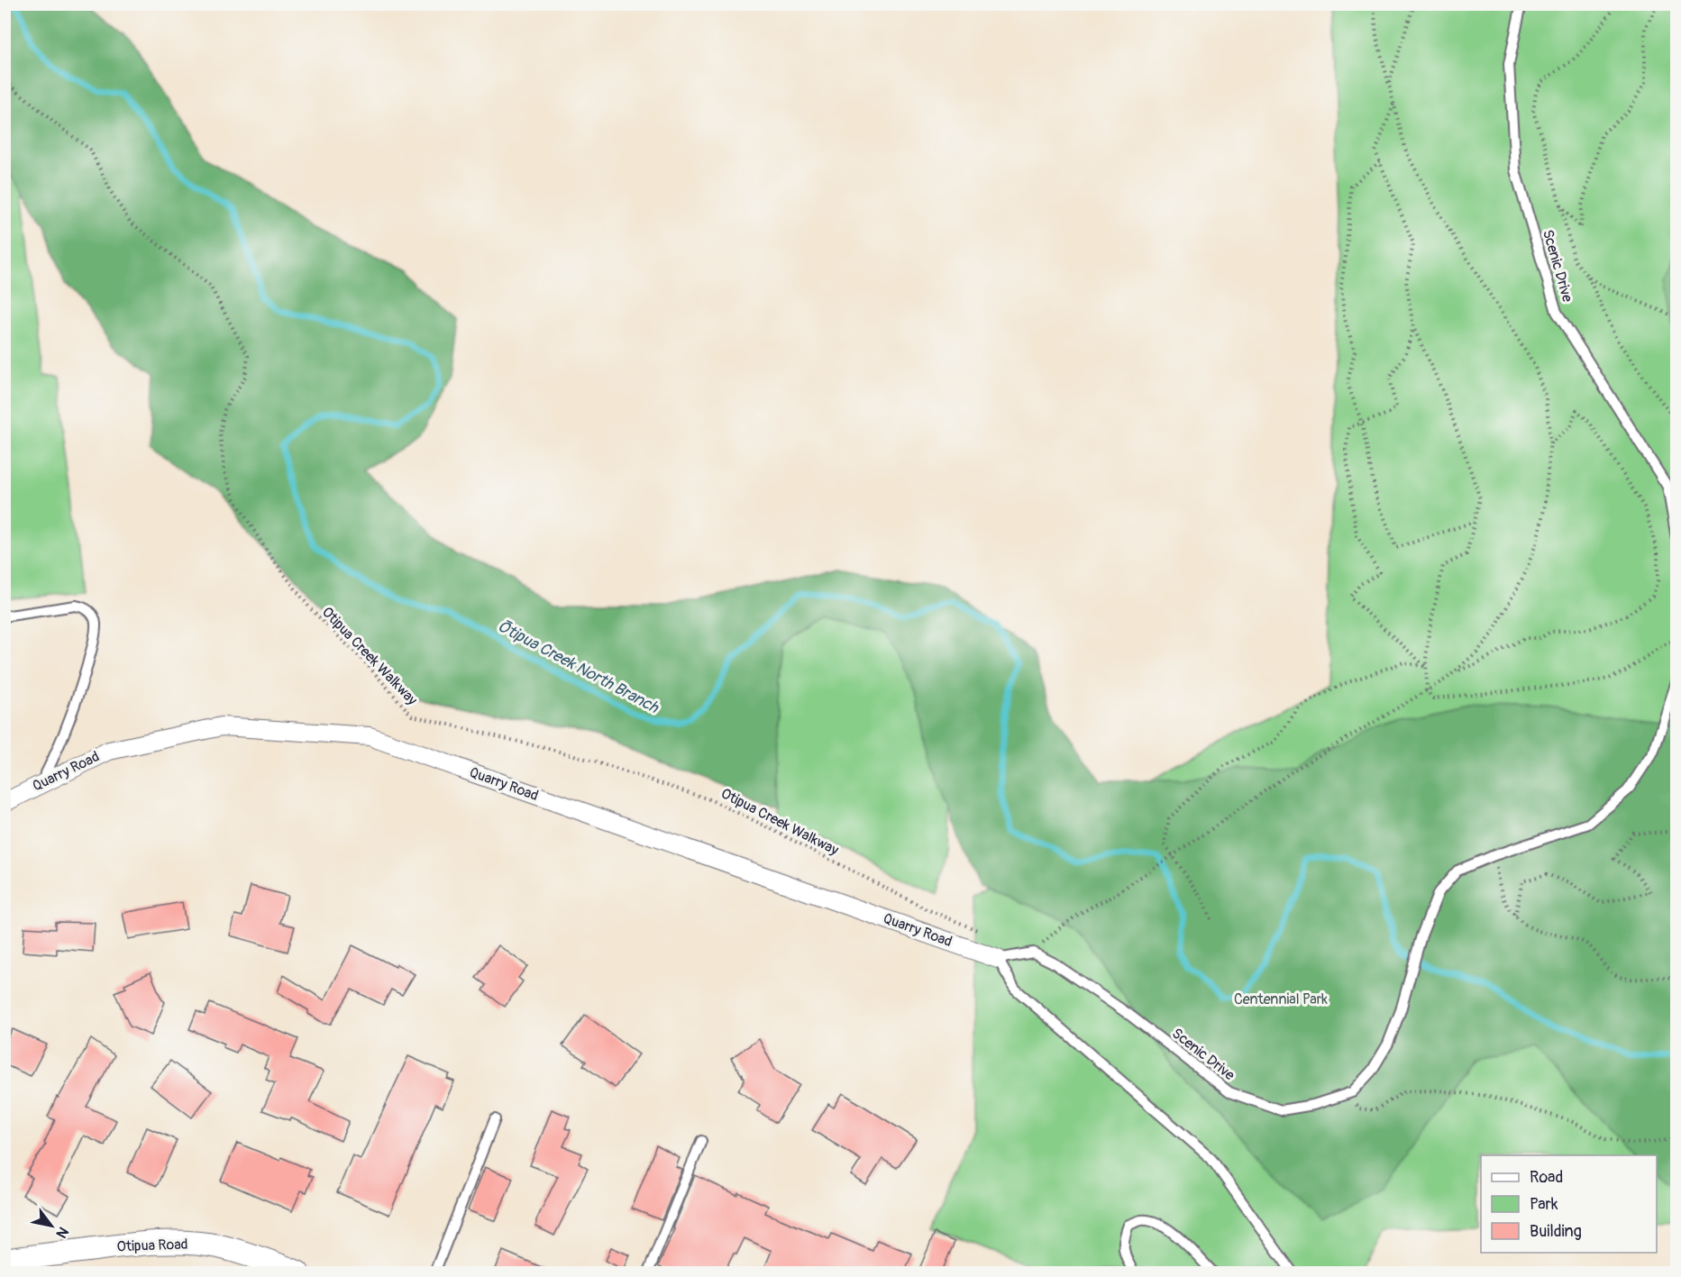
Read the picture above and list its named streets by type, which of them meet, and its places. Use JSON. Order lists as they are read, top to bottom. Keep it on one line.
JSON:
{"streets":{"street":["Quarry Road","Otipua Road"],"lane":["Scenic Drive"],"path":["Otipua Creek Walkway"]},"water":["Ōtipua Creek North Branch"],"parks":["Centennial Park"],"legend":["Road","Park","Building"],"north":"bottom right"}
